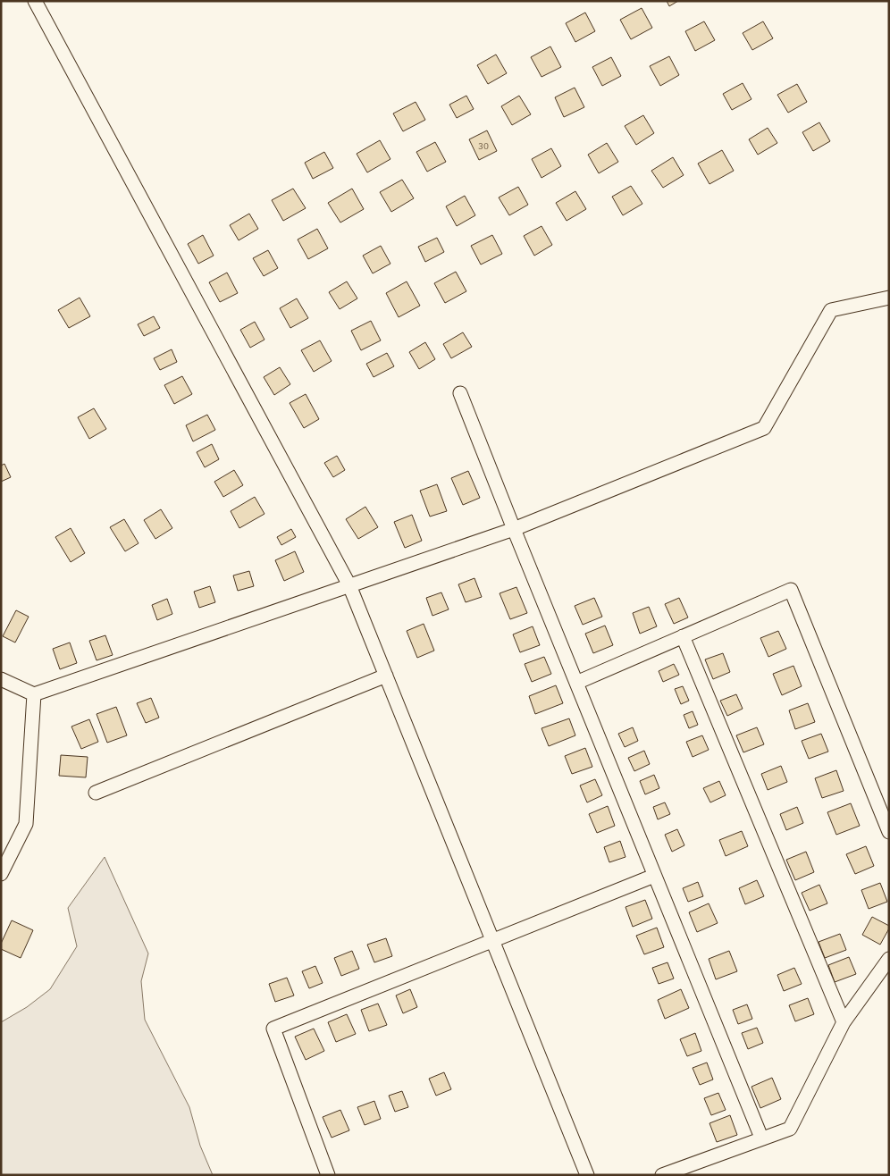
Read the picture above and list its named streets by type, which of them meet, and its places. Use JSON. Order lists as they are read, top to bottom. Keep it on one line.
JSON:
{"house_numbers":["30"]}
